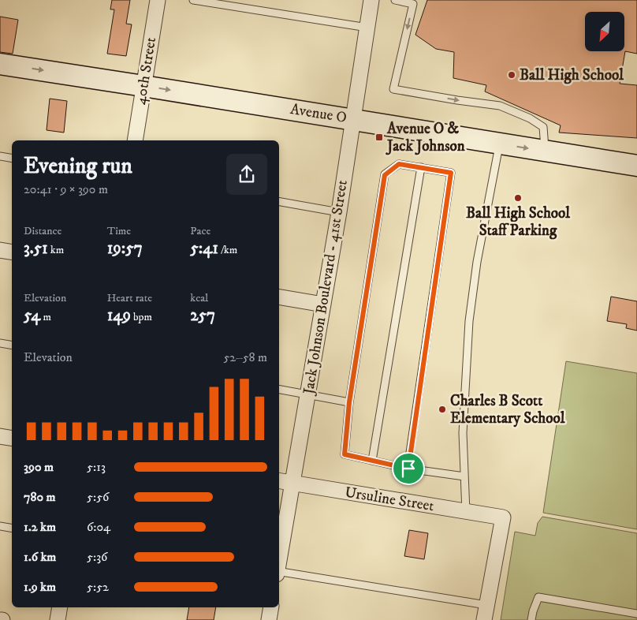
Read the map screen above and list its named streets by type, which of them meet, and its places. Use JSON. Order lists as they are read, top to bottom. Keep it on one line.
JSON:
{"streets":{"main road":["Avenue O"],"street":["40th Street","Jack Johnson Boulevard - 41st Street","Ursuline Street"]},"crossings":[["40th Street","Avenue O"],["Avenue O","Jack Johnson Boulevard - 41st Street"],["Jack Johnson Boulevard - 41st Street","Ursuline Street"]],"one_way":["Avenue O"],"places":{"other":["Ball High School","Ball High School Staff Parking","Charles B Scott Elementary School"],"transit":["Avenue O & Jack Johnson"]},"north":"bottom left","page":{"heading":["Evening run","20:41 · 9 × 390 m"],"stats":[["Distance","3.51 km"],["Time","19:57"],["Pace","5:41 /km"],["Elevation","54 m"],["Heart rate","149 bpm"],["kcal","257"]],"chart":["Elevation","52–58 m"],"list":[{"name":"390 m","note":"5:13"},{"name":"780 m","note":"5:56"},{"name":"1.2 km","note":"6:04"},{"name":"1.6 km","note":"5:36"},{"name":"1.9 km","note":"5:52"}]}}
